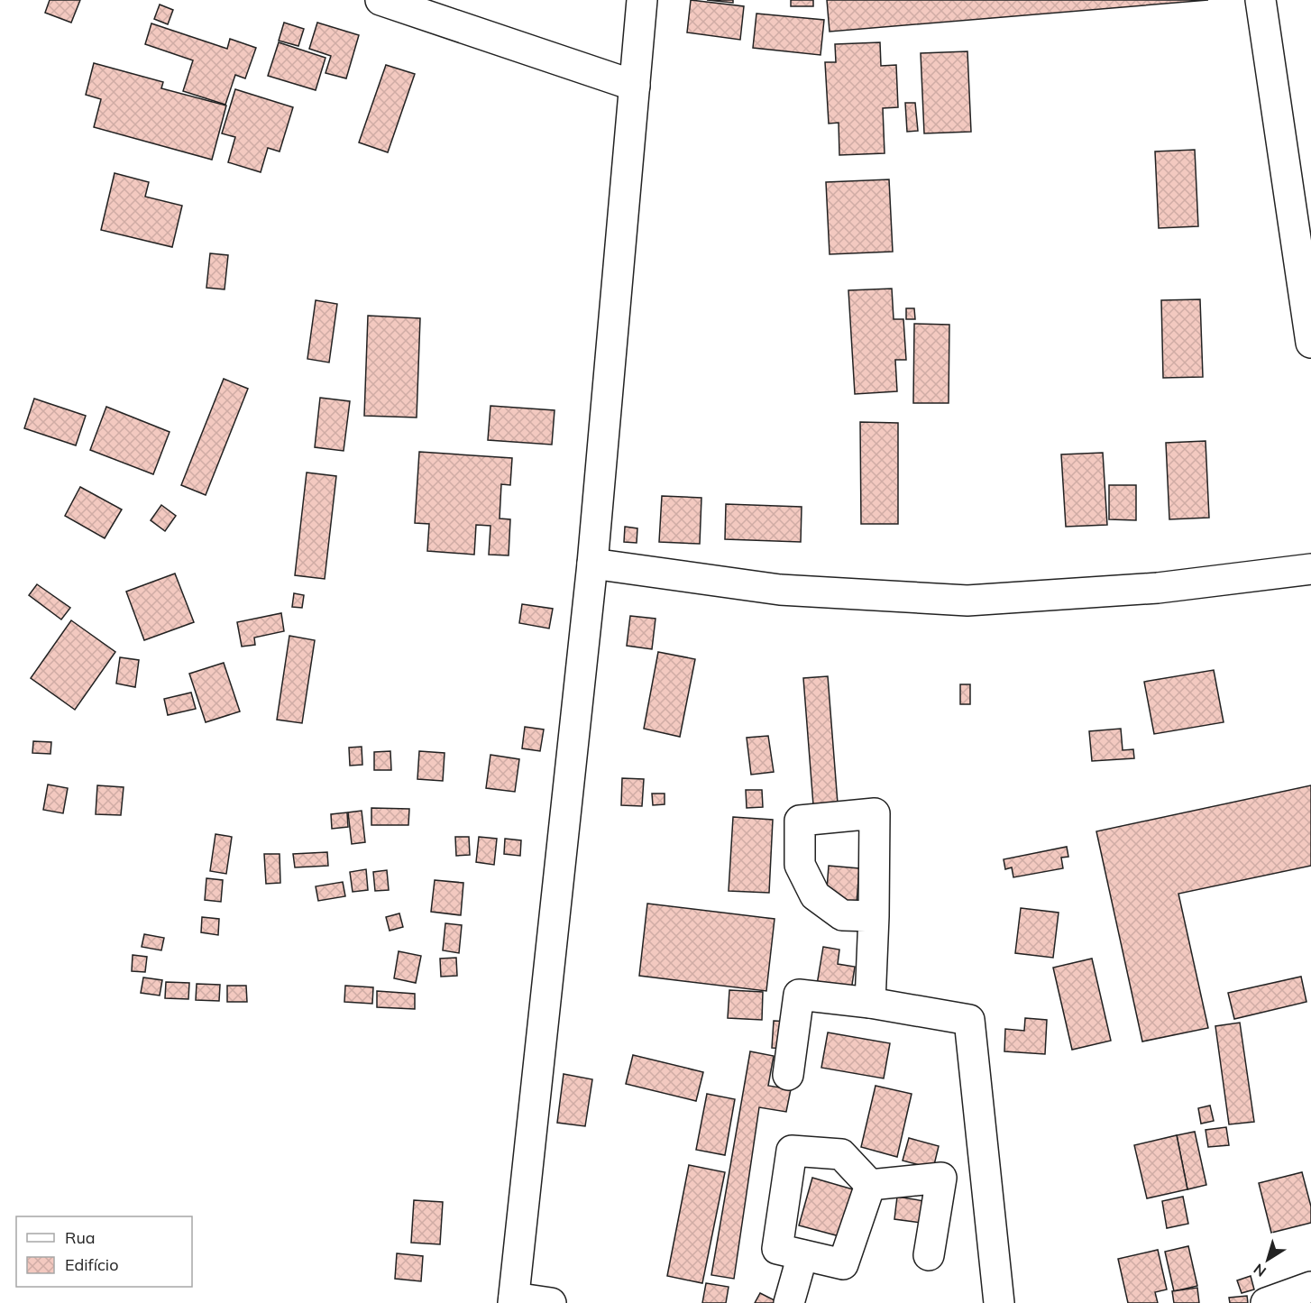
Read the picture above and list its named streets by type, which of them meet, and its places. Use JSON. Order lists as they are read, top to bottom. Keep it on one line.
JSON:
{"legend":["Rua","Edifício"],"north":"bottom left"}
